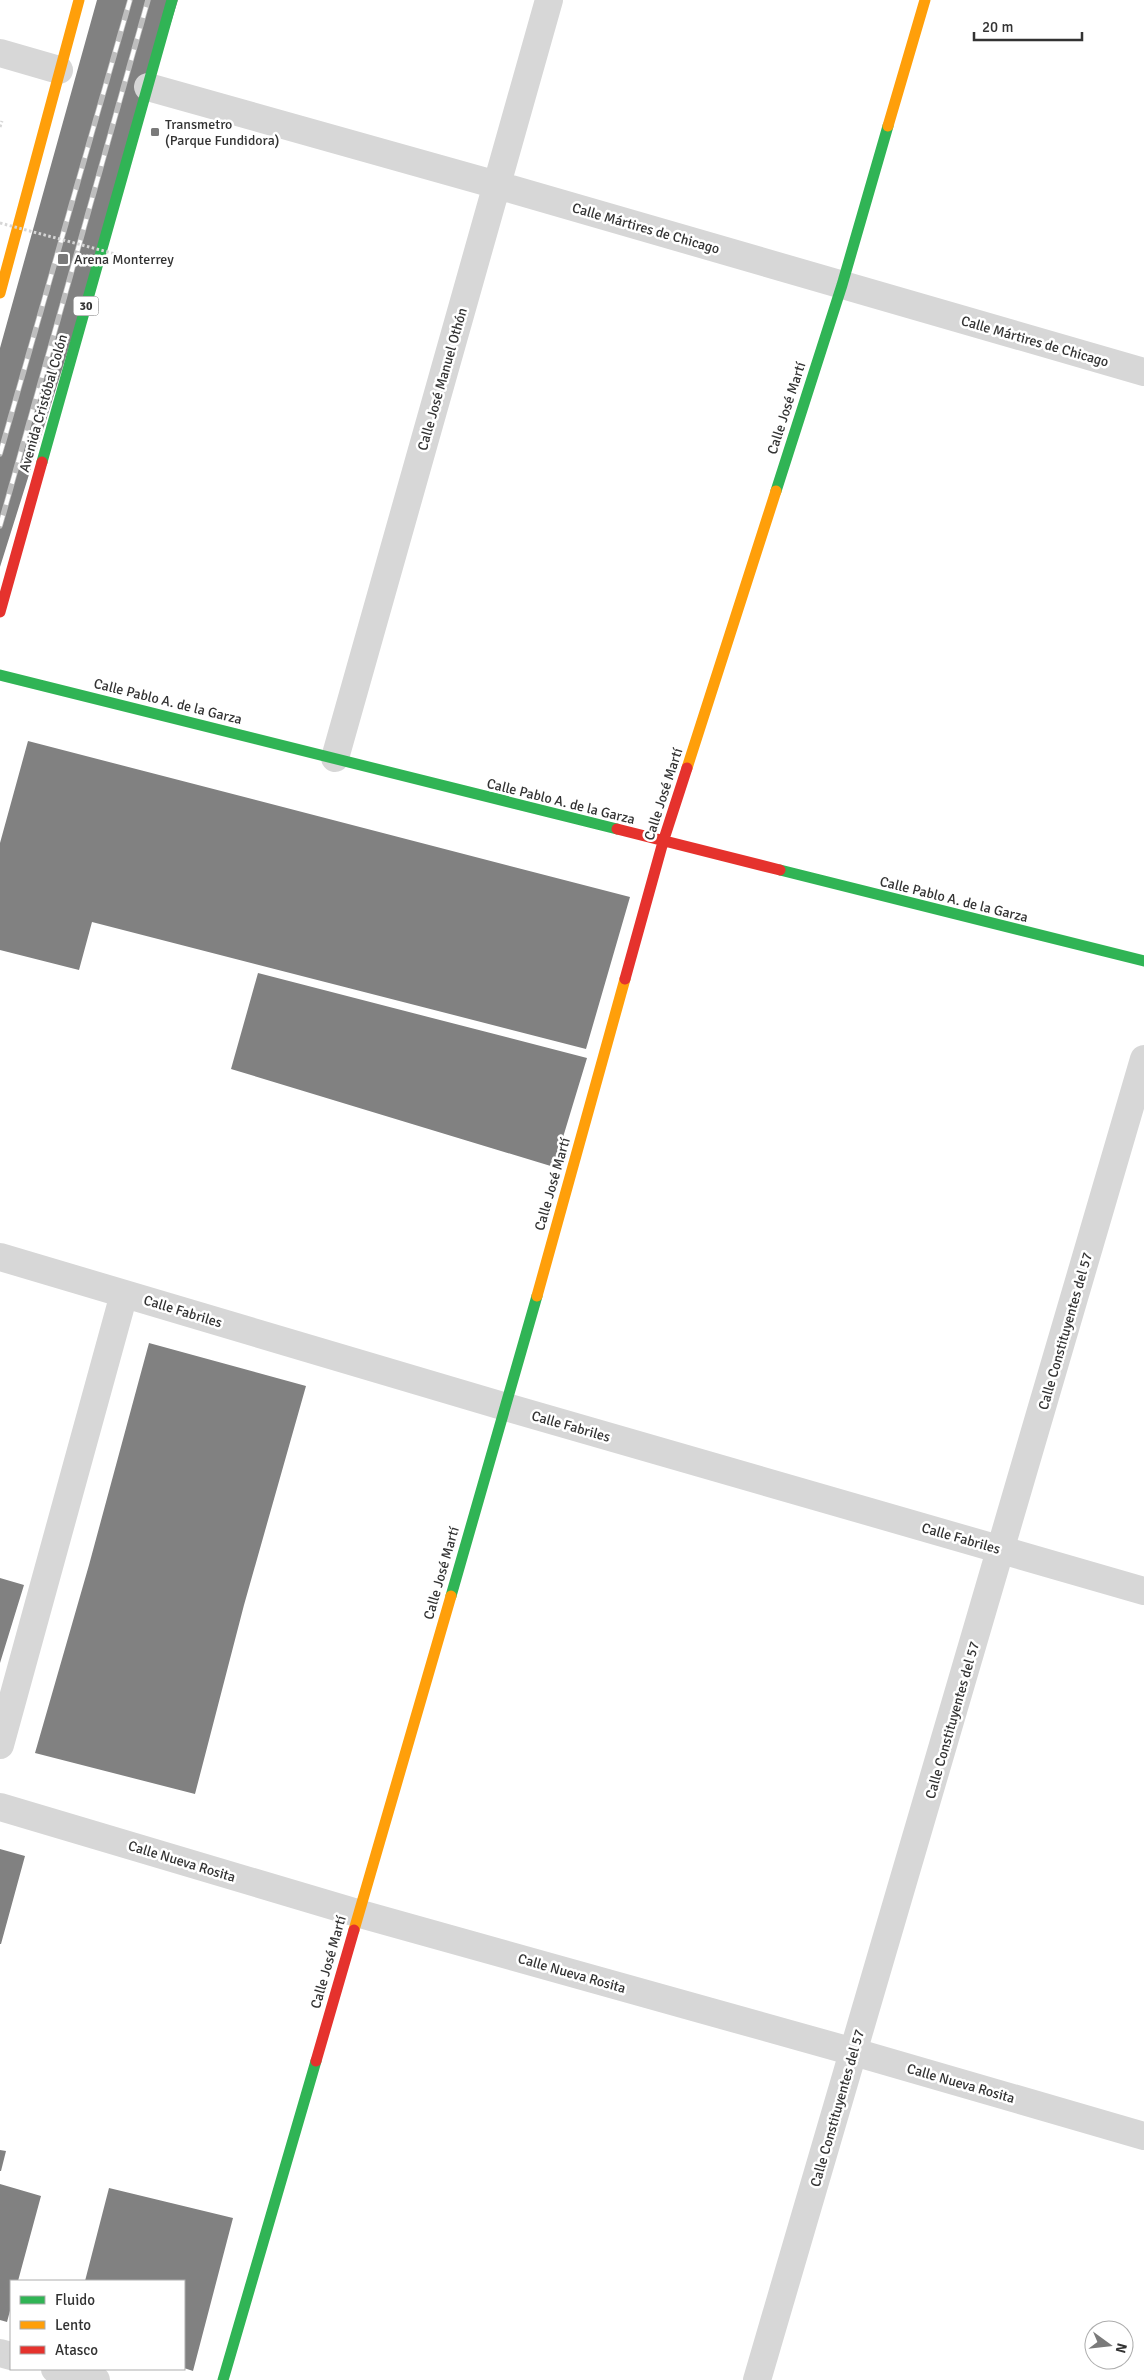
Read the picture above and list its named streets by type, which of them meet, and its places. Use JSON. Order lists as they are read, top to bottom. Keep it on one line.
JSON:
{"streets":{"street":["Calle Mártires de Chicago","30","Calle José Manuel Othón","Avenida Cristóbal Colón","Calle José Martí","Calle Pablo A. de la Garza","Calle Fabriles","Calle Constituyentes del 57","Calle Nueva Rosita"]},"crossings":[["Calle Mártires de Chicago","Calle José Manuel Othón"],["Calle Mártires de Chicago","Avenida Cristóbal Colón"],["Calle Mártires de Chicago","Calle José Martí"],["Calle José Manuel Othón","Calle Pablo A. de la Garza"],["Calle José Martí","Calle Pablo A. de la Garza"],["Calle José Martí","Calle Fabriles"],["Calle José Martí","Calle Nueva Rosita"],["Calle Fabriles","Calle Constituyentes del 57"],["Calle Constituyentes del 57","Calle Nueva Rosita"]],"places":{"transit":["Transmetro (Parque Fundidora)","Arena Monterrey"]},"legend":["Fluido","Lento","Atasco"],"scale_bar":"20 m","north":"right"}
